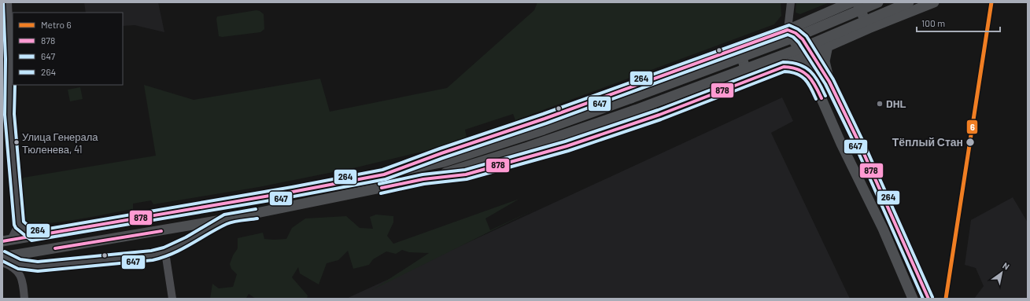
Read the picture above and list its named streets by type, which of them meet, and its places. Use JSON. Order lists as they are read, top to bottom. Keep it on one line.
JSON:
{"places":["DHL","Улица Генерала Тюленева, 41","Тёплый Стан"],"lines":["metro line 6","transit line 647","transit line 264","transit line 878"],"legend":["Metro 6","878","647","264"],"scale_bar":"100 m","north":"top right"}
